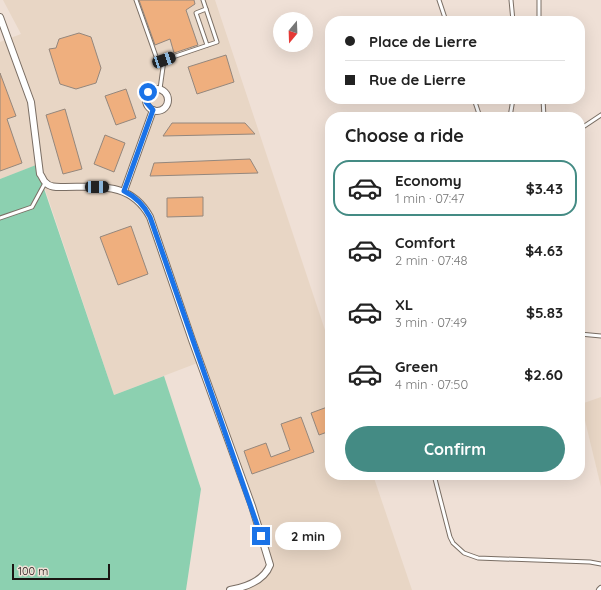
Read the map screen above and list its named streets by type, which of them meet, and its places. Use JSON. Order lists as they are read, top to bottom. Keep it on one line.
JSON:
{"scale_bar":"100 m","north":"bottom","page":{"banner":["Place de Lierre","Rue de Lierre"],"heading":"Choose a ride","list":[{"name":"Economy","note":"1 min · 07:47","value":"$3.43"},{"name":"Comfort","note":"2 min · 07:48","value":"$4.63"},{"name":"XL","note":"3 min · 07:49","value":"$5.83"},{"name":"Green","note":"4 min · 07:50","value":"$2.60"}],"buttons":"Confirm","bubble":"2 min","scale":"100 m"}}
